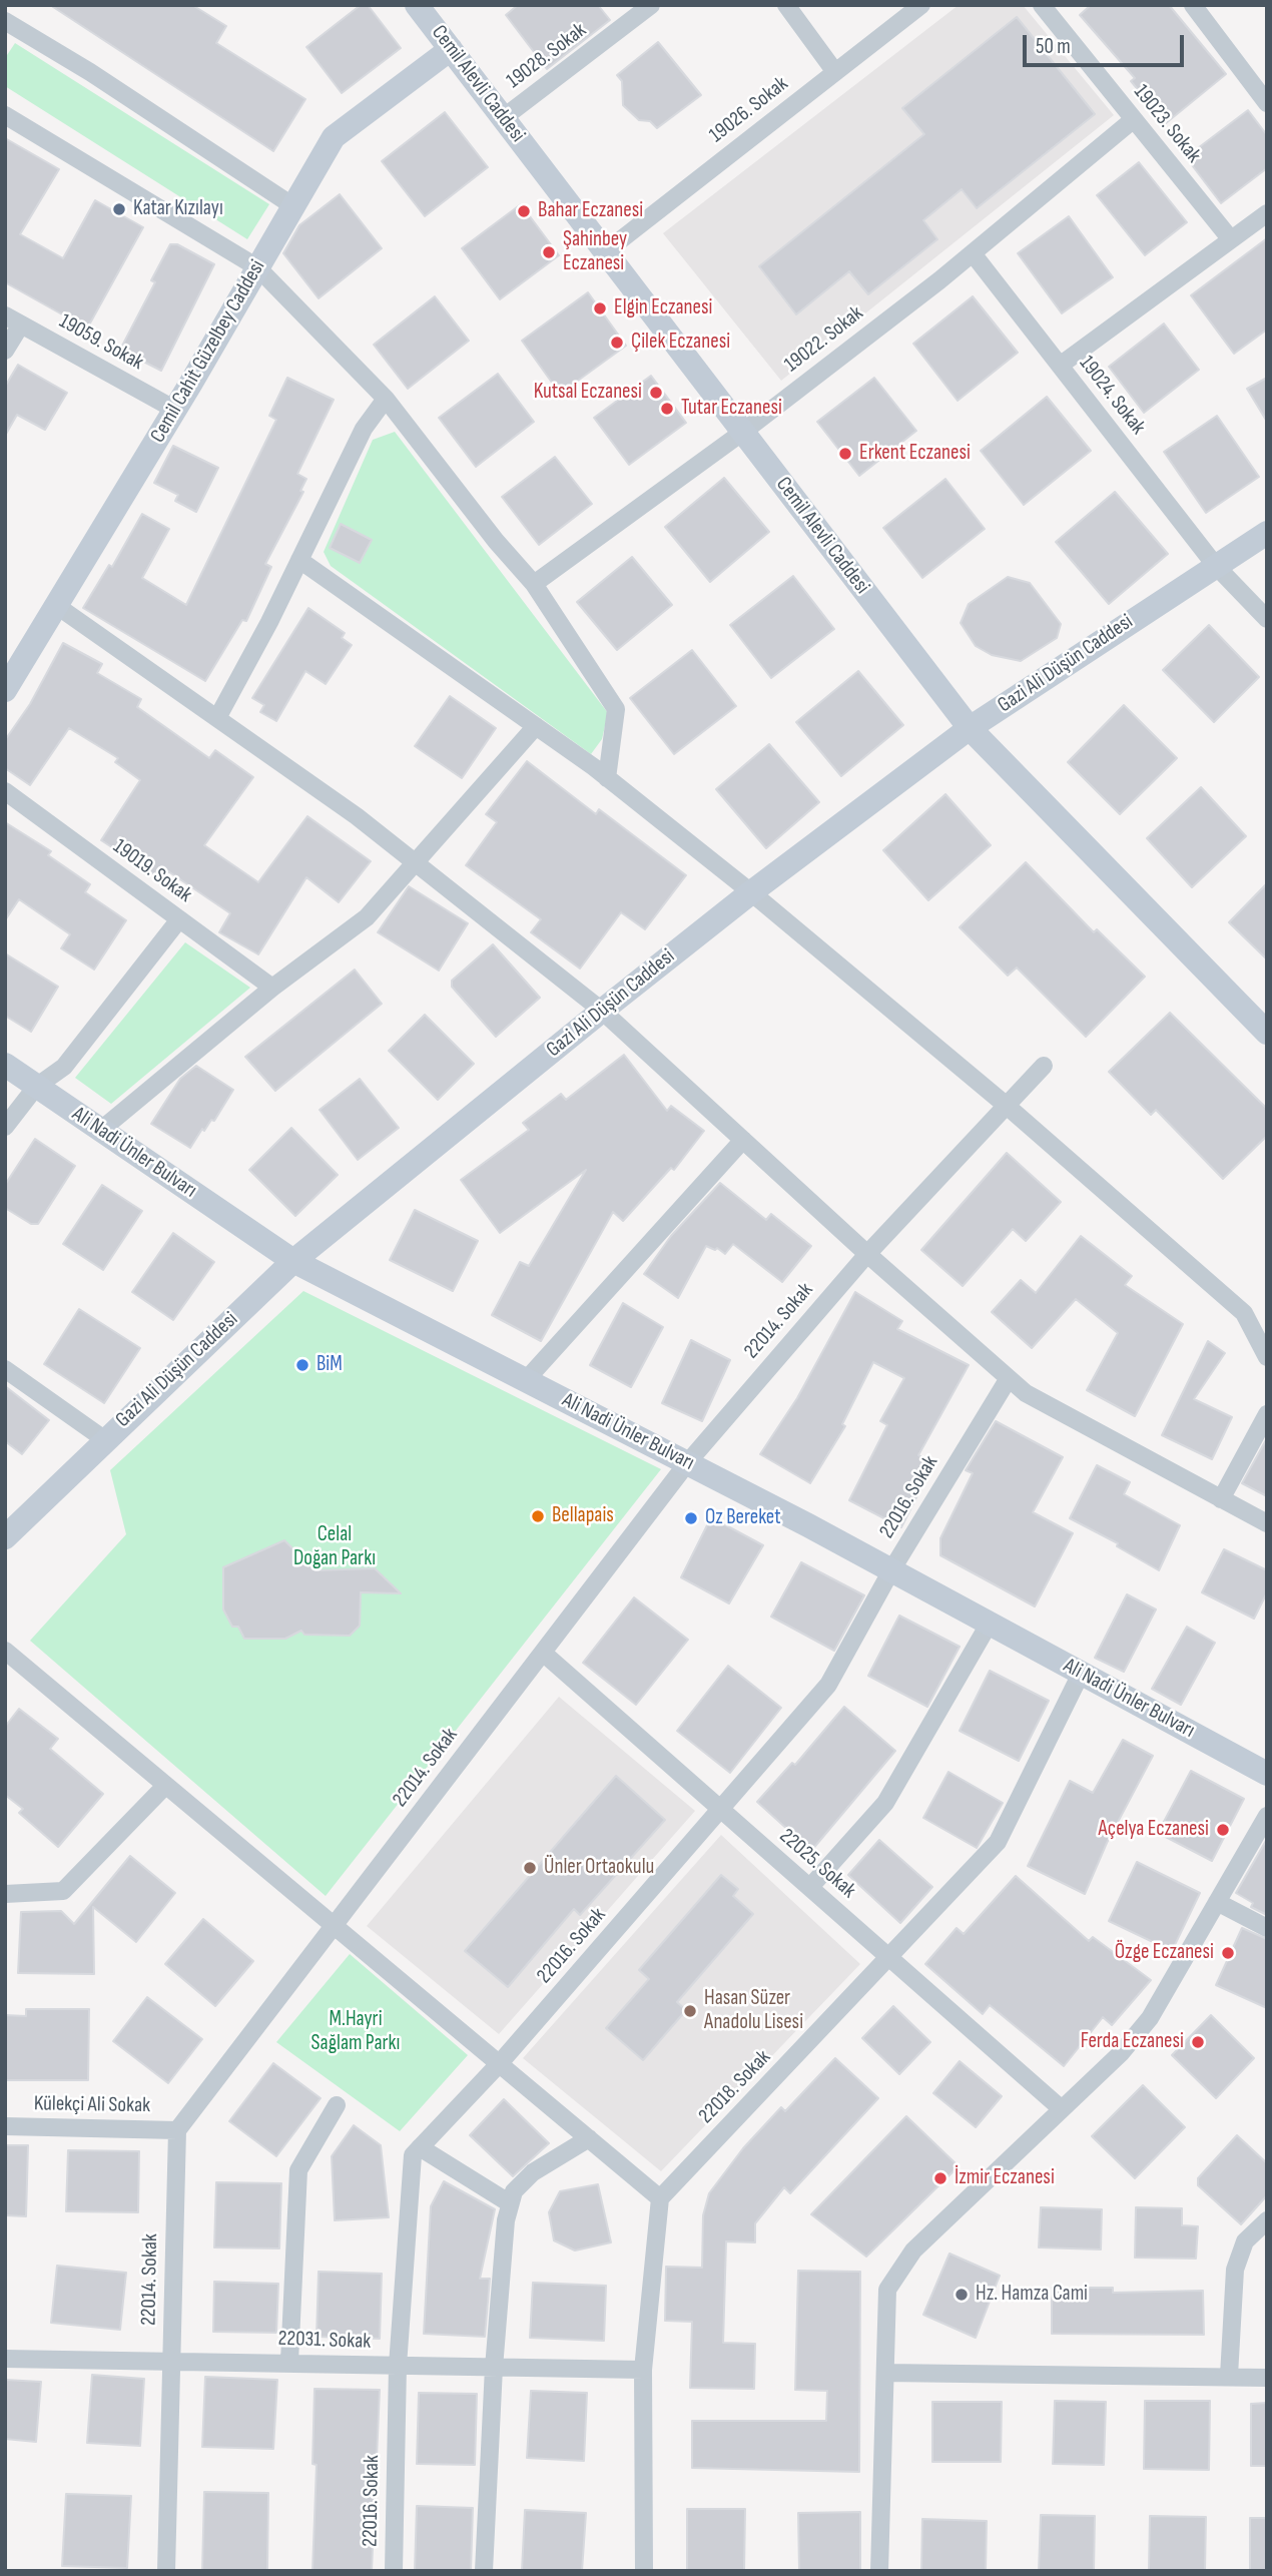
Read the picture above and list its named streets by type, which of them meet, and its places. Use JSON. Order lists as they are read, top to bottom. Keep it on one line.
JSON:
{"streets":{"street":["19028. Sokak","Cemil Alevli Caddesi","19026. Sokak","19023. Sokak","19022. Sokak","19059. Sokak","Cemil Cahit Güzelbey Caddesi","19024. Sokak","Gazi Ali Düşün Caddesi","19019. Sokak","Ali Nadi Ünler Bulvarı","22014. Sokak","22016. Sokak","22025. Sokak","22018. Sokak","Külekçi Ali Sokak","22031. Sokak"]},"crossings":[["19028. Sokak","Cemil Alevli Caddesi"],["Cemil Alevli Caddesi","19026. Sokak"],["Cemil Alevli Caddesi","19022. Sokak"],["Cemil Alevli Caddesi","Cemil Cahit Güzelbey Caddesi"],["Cemil Alevli Caddesi","Gazi Ali Düşün Caddesi"],["19023. Sokak","19022. Sokak"],["19022. Sokak","19024. Sokak"],["19059. Sokak","Cemil Cahit Güzelbey Caddesi"],["19024. Sokak","Gazi Ali Düşün Caddesi"],["Gazi Ali Düşün Caddesi","Ali Nadi Ünler Bulvarı"],["Ali Nadi Ünler Bulvarı","22014. Sokak"],["Ali Nadi Ünler Bulvarı","22016. Sokak"],["Ali Nadi Ünler Bulvarı","22018. Sokak"],["22014. Sokak","22025. Sokak"],["22014. Sokak","Külekçi Ali Sokak"],["22014. Sokak","22031. Sokak"],["22016. Sokak","22025. Sokak"],["22016. Sokak","22031. Sokak"],["22025. Sokak","22018. Sokak"]],"parks":["Celal Doğan Parkı","M.Hayri Sağlam Parkı"],"places":["Katar Kızılayı","Bahar Eczanesi","Şahinbey Eczanesi","Elgin Eczanesi","Çilek Eczanesi","Kutsal Eczanesi","Tutar Eczanesi","Erkent Eczanesi","BiM","Bellapais","Oz Bereket","Açelya Eczanesi","Ünler Ortaokulu","Özge Eczanesi","Hasan Süzer Anadolu Lisesi","Ferda Eczanesi","İzmir Eczanesi","Hz. Hamza Cami"],"scale_bar":"50 m"}
